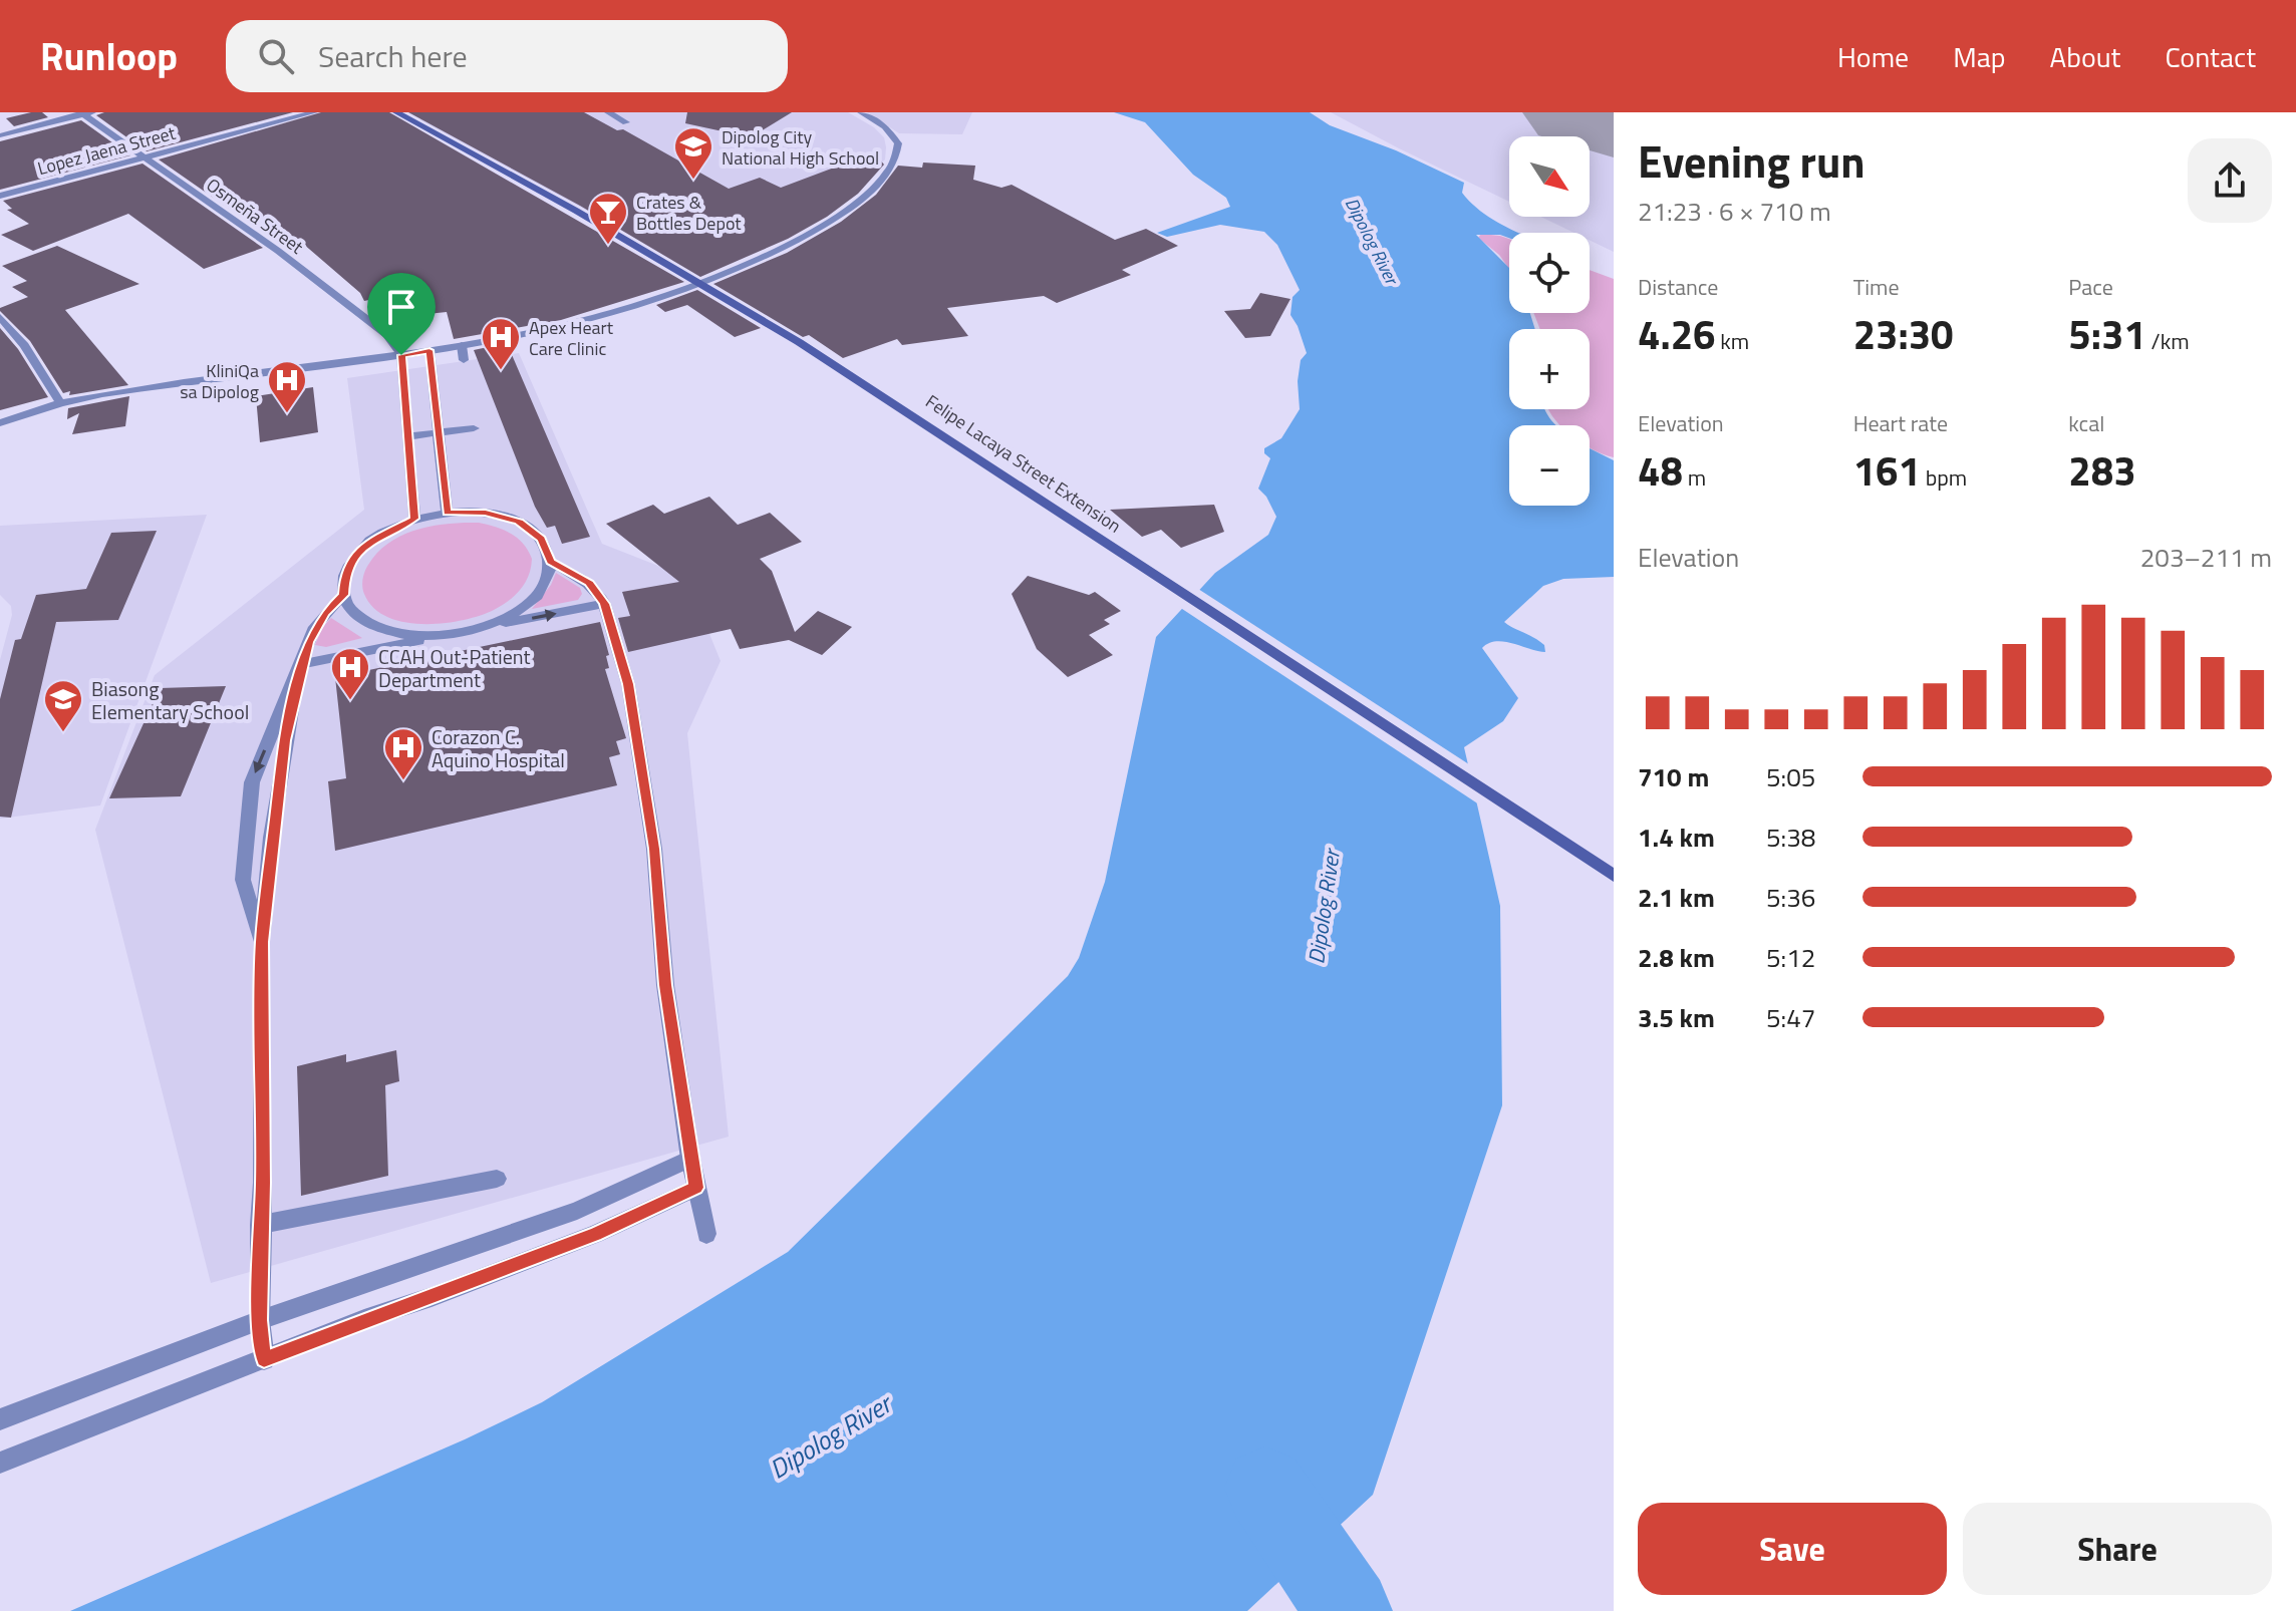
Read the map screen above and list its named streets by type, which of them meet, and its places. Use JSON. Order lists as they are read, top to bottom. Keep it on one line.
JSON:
{"streets":{"main road":["Felipe Lacaya Street Extension"],"street":["Lopez Jaena Street","Osmeña Street"]},"crossings":[["Lopez Jaena Street","Osmeña Street"]],"water":["Dipolog River"],"places":{"school or university":["Dipolog City National High School","Biasong Elementary School"],"bar":["Crates & Bottles Depot"],"hospital":["Apex Heart Care Clinic","KliniQa sa Dipolog","CCAH Out-Patient Department","Corazon C. Aquino Hospital"]},"north":"bottom right","page":{"header":"Runloop","search":"Search here","nav":["Home","Map","About","Contact"],"heading":["Evening run","21:23 · 6 × 710 m"],"map_buttons":["+","−"],"stats":[["Distance","4.26 km"],["Time","23:30"],["Pace","5:31 /km"],["Elevation","48 m"],["Heart rate","161 bpm"],["kcal","283"]],"chart":["Elevation","203–211 m"],"list":[{"name":"710 m","note":"5:05"},{"name":"1.4 km","note":"5:38"},{"name":"2.1 km","note":"5:36"},{"name":"2.8 km","note":"5:12"},{"name":"3.5 km","note":"5:47"}],"buttons":["Save","Share"]}}
